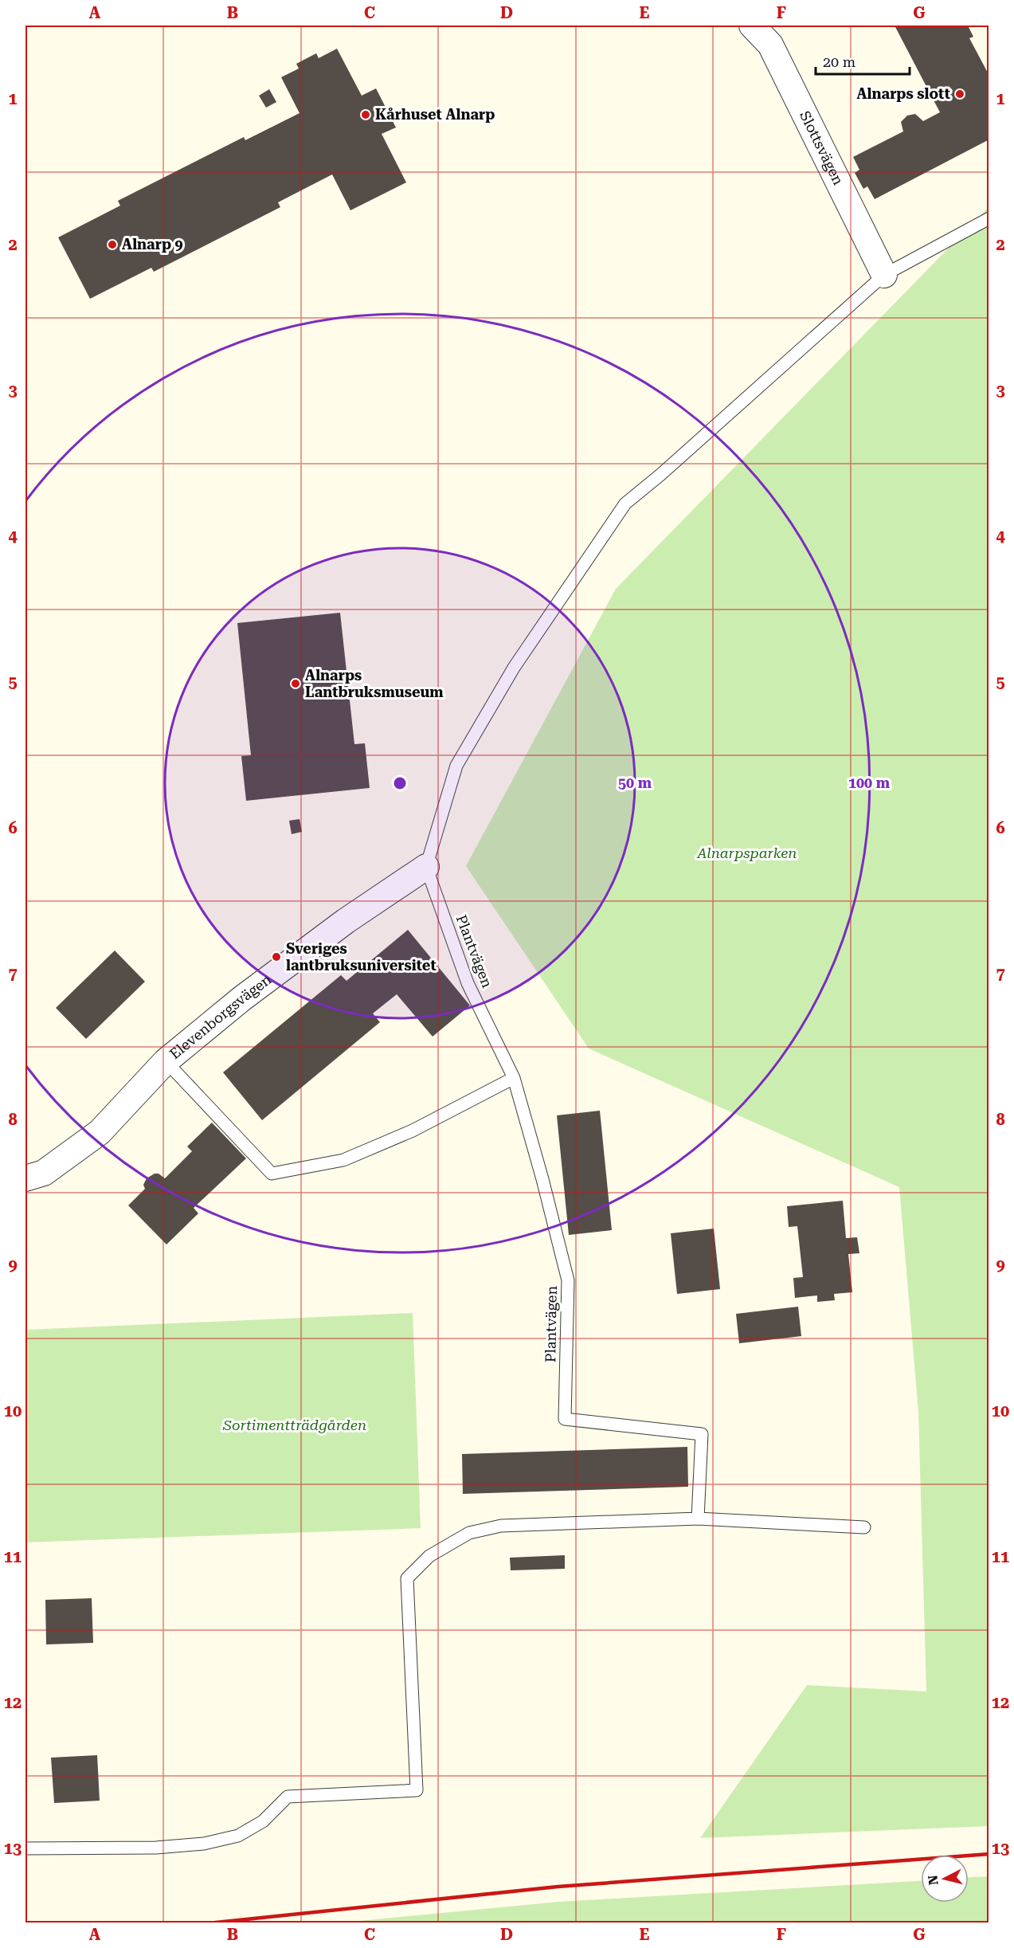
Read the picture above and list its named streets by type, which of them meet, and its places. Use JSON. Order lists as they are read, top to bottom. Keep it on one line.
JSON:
{"streets":{"street":["Slottsvägen","Elevenborgsvägen"],"lane":["Plantvägen"]},"crossings":[["Plantvägen","Elevenborgsvägen"]],"parks":["Alnarpsparken","Sortimentträdgården"],"places":["Alnarps slott","Kårhuset Alnarp","Alnarp 9","Alnarps Lantbruksmuseum","Sveriges lantbruksuniversitet"],"scale_bar":"20 m","north":"left","grid":{"columns":["A","B","C","D","E","F","G"],"rows":["1","2","3","4","5","6","7","8","9","10","11","12","13"]},"rings":["50 m","100 m"]}
